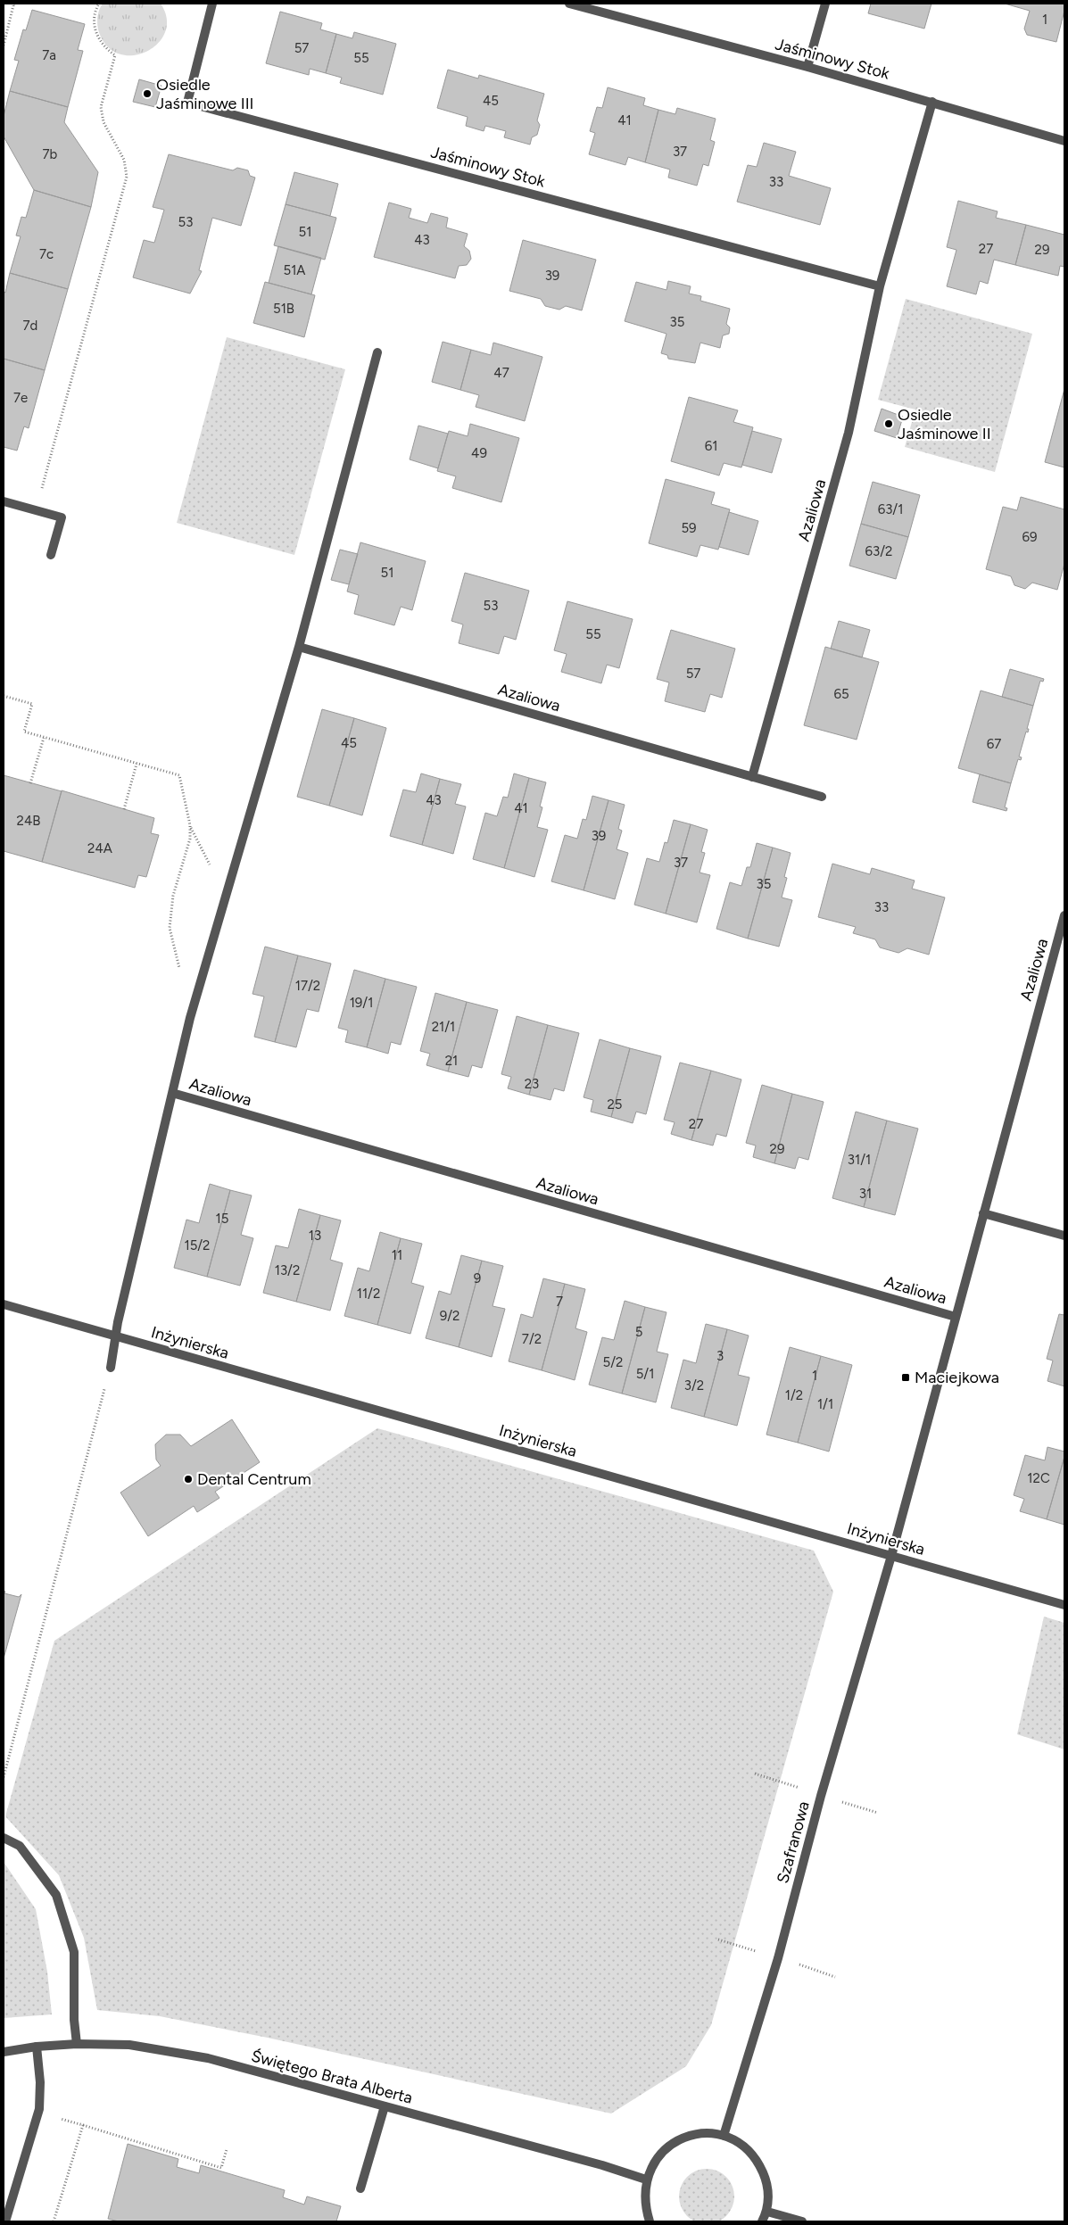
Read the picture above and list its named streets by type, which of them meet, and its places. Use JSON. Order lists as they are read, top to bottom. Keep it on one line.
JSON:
{"streets":{"street":["Jaśminowy Stok","Azaliowa","Inżynierska","Szafranowa","Świętego Brata Alberta"]},"crossings":[["Jaśminowy Stok","Azaliowa"],["Azaliowa","Inżynierska"],["Azaliowa","Szafranowa"],["Inżynierska","Szafranowa"]],"places":{"other":["Osiedle Jaśminowe III","Osiedle Jaśminowe II","Dental Centrum"],"transit":["Maciejkowa"]},"house_numbers":["1","57","7a","55","45","41","37","7b","33","53","51","43","27","29","7c","51A","39","51B","35","7d","47","7e","61","49","63/1","59","69","63/2","51","53","55","57","65","45","67","43","41","24B","39","24A","37","35","33","17/2","19/1","21/1","21","23","25","27","29","31/1","31","15","13","15/2","11","13/2","9","11/2","7","9/2","5","7/2","3","5/2","5/1","1","3/2","1/2","1/1","12C"]}
